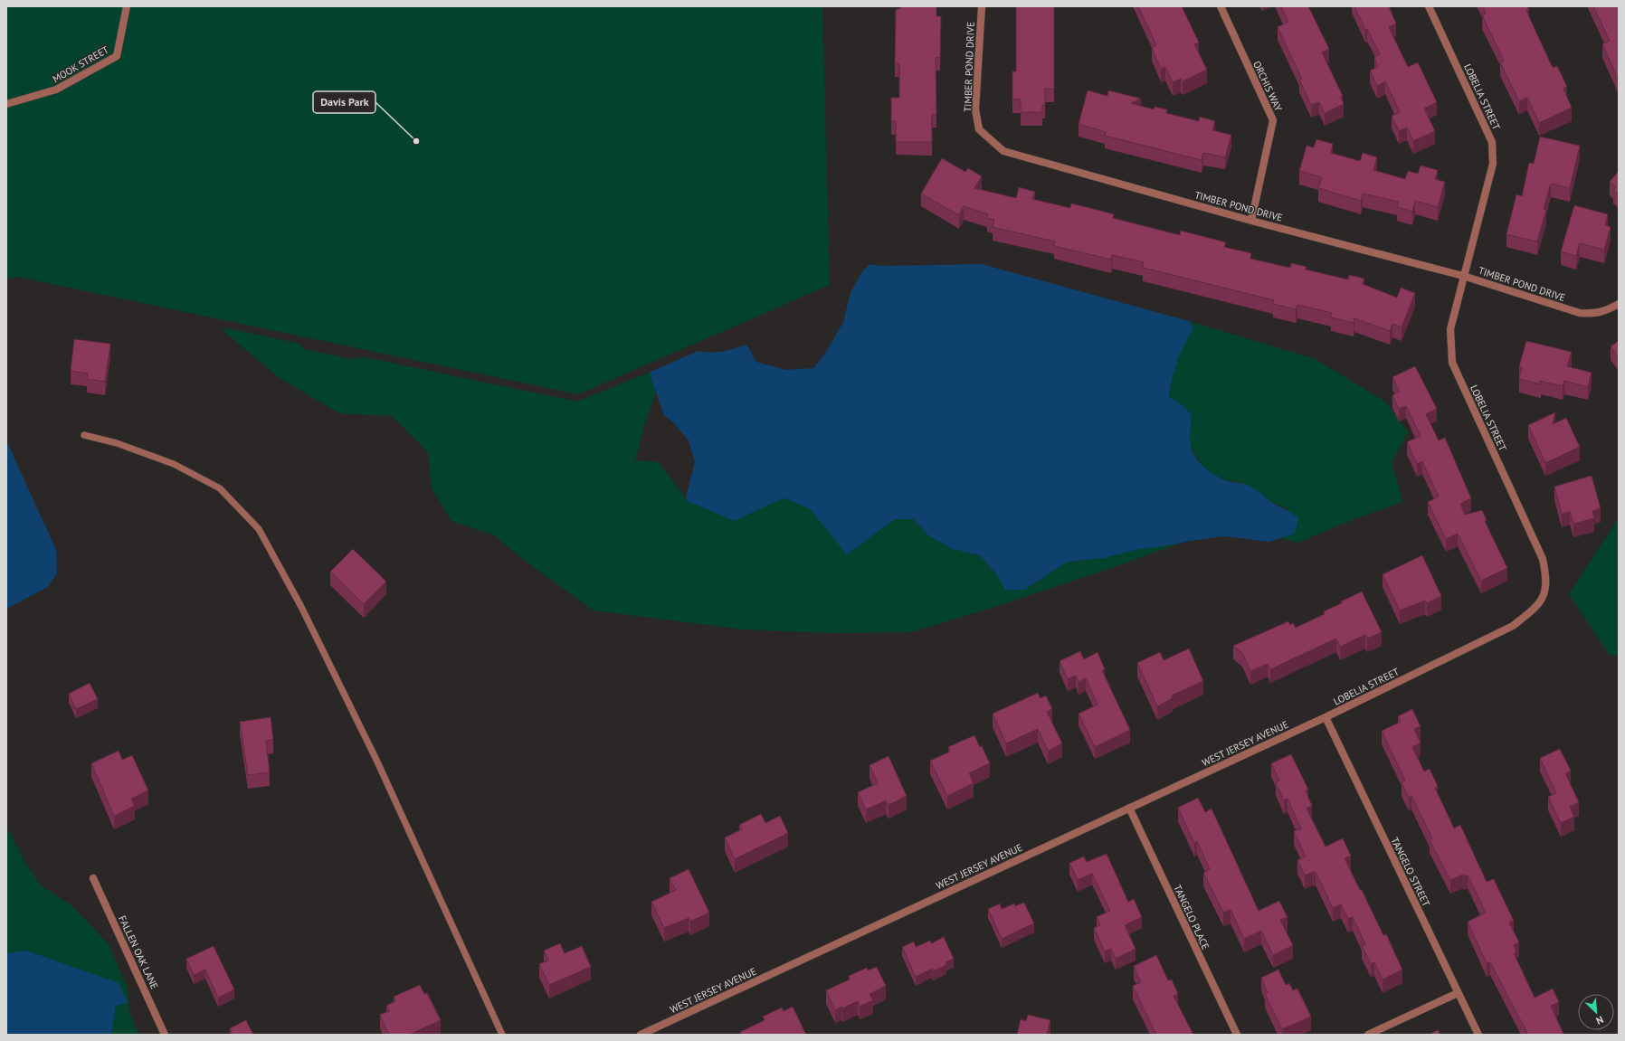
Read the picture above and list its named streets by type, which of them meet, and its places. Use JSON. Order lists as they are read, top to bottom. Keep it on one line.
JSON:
{"streets":{"street":["MOOK STREET","TIMBER POND DRIVE","ORCHIS WAY","LOBELIA STREET","WEST JERSEY AVENUE","TANGELO STREET","TANGELO PLACE","FALLEN OAK LANE"]},"crossings":[["TIMBER POND DRIVE","ORCHIS WAY"],["TIMBER POND DRIVE","LOBELIA STREET"],["LOBELIA STREET","WEST JERSEY AVENUE"],["LOBELIA STREET","TANGELO STREET"],["WEST JERSEY AVENUE","TANGELO STREET"],["WEST JERSEY AVENUE","TANGELO PLACE"]],"places":["Davis Park"],"north":"bottom right"}
